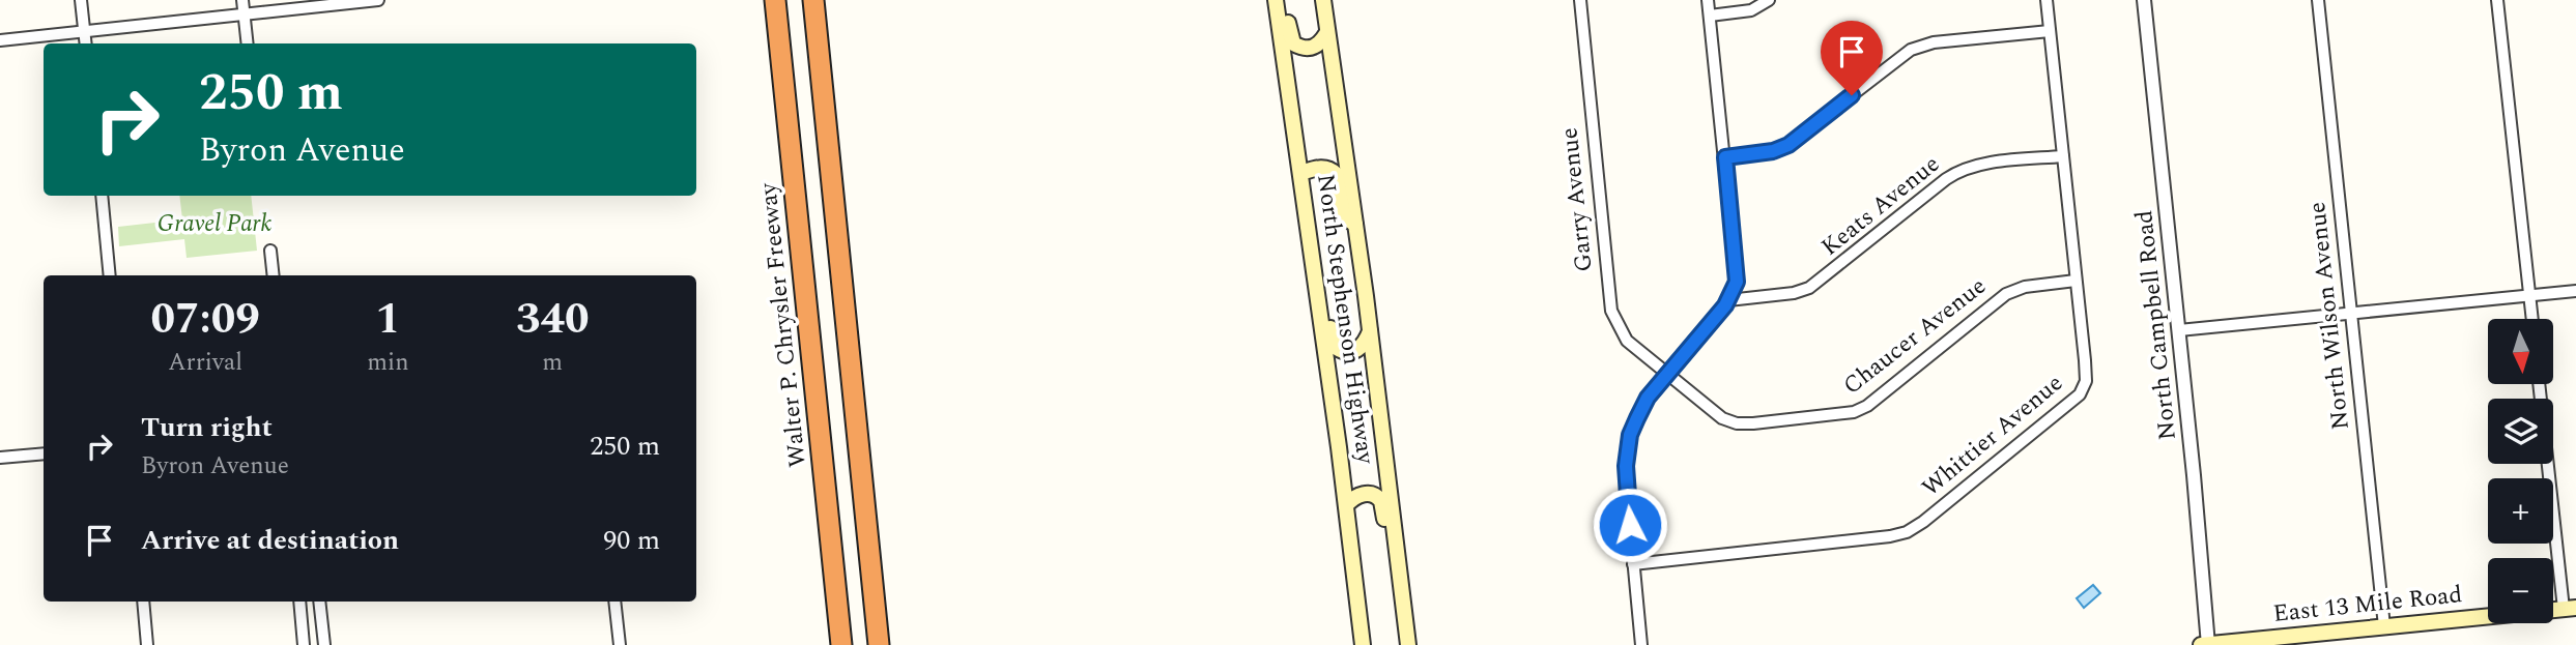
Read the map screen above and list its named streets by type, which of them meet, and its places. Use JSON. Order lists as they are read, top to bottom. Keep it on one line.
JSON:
{"streets":{"highway":["Walter P. Chrysler Freeway"],"main road":["North Stephenson Highway","East 13 Mile Road"],"street":["Garry Avenue","Keats Avenue","North Wilson Avenue","North Campbell Road","Chaucer Avenue","Whittier Avenue"]},"crossings":[["Garry Avenue","Chaucer Avenue"],["Keats Avenue","Whittier Avenue"],["North Wilson Avenue","East 13 Mile Road"],["North Campbell Road","East 13 Mile Road"],["Chaucer Avenue","Whittier Avenue"]],"parks":["Gravel Park"],"north":"bottom","page":{"turn":["250 m","Byron Avenue"],"eta":["07:09","Arrival","1","min","340","m"],"map_buttons":["+","−"],"list":[{"name":"Turn right","note":"Byron Avenue","value":"250 m"},{"name":"Arrive at destination","value":"90 m"}]}}
